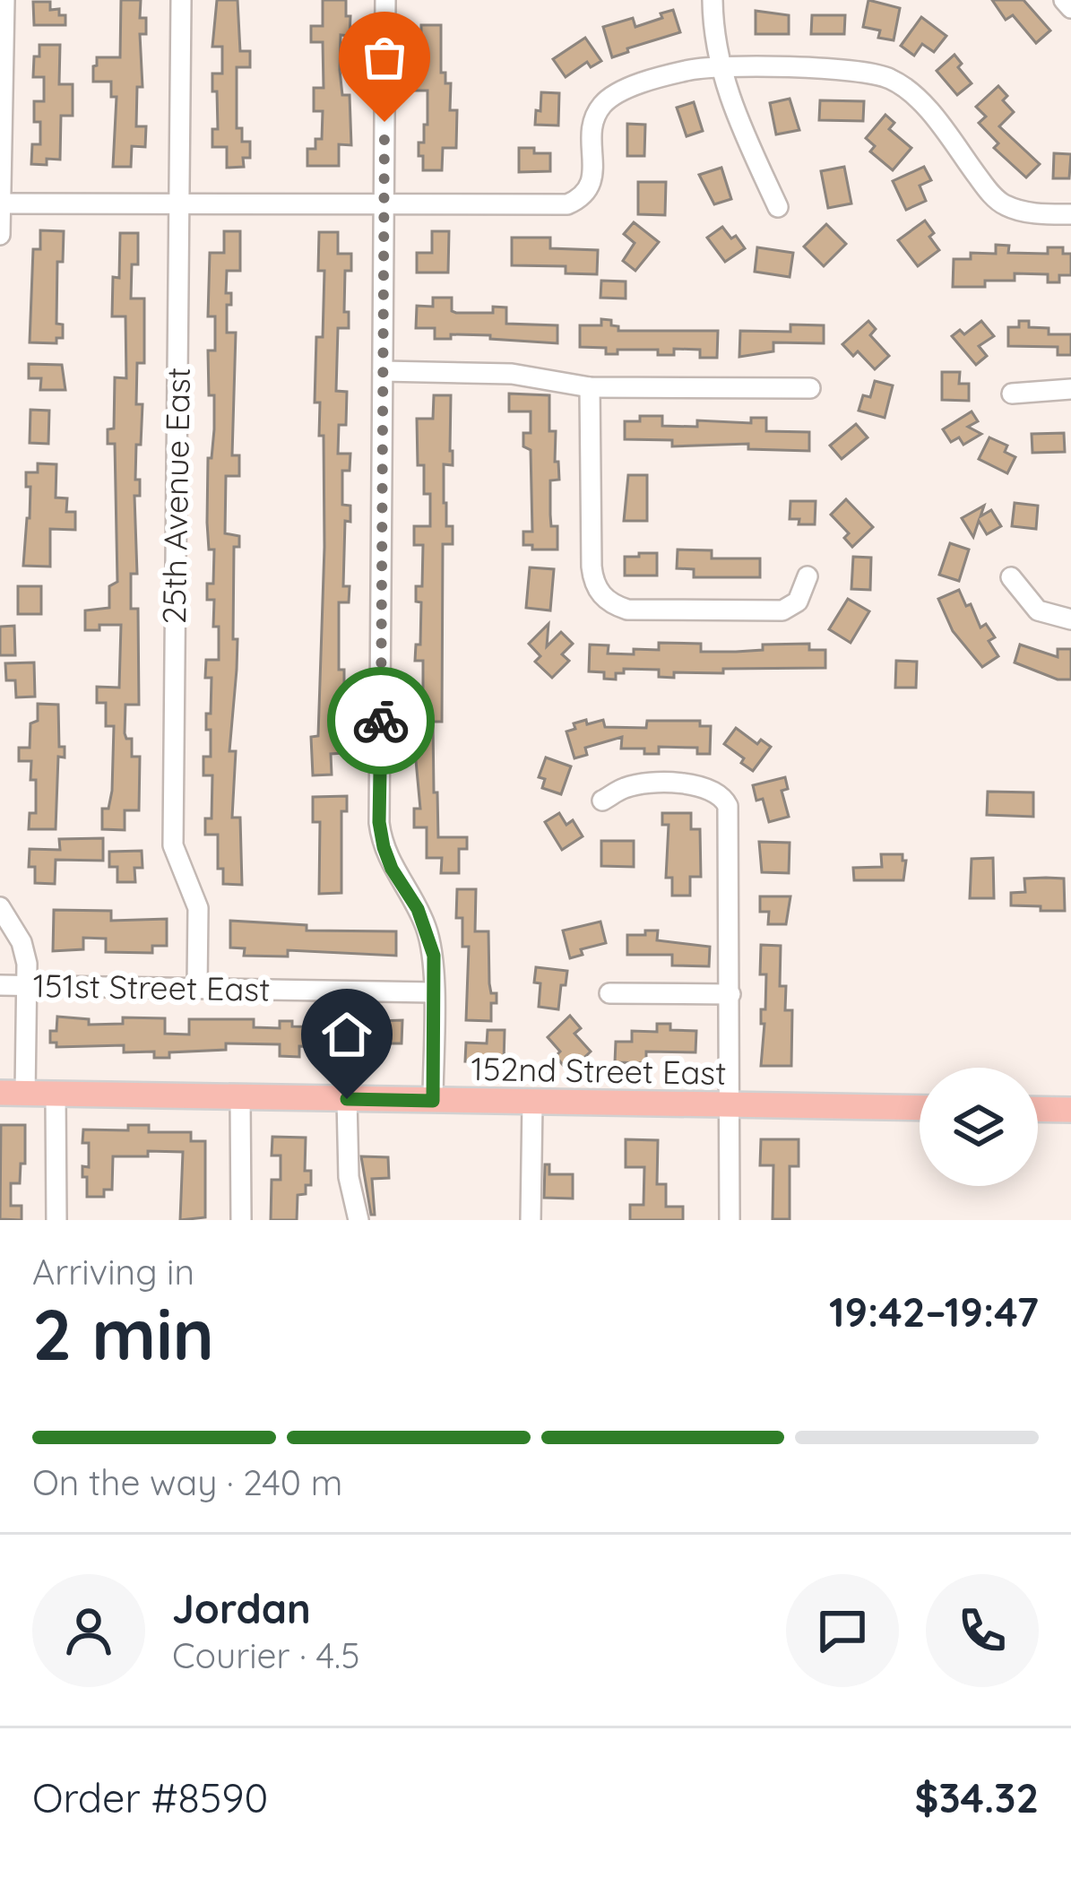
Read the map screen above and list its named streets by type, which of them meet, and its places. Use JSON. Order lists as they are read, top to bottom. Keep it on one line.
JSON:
{"streets":{"main road":["152nd Street East"],"street":["25th Avenue East","151st Street East"]},"crossings":[["25th Avenue East","151st Street East"]],"page":{"heading":["2 min","Arriving in","19:42–19:47"],"panel":["Jordan","Courier · 4.5","Order #8590","$34.32"],"bar":"On the way · 240 m"}}
